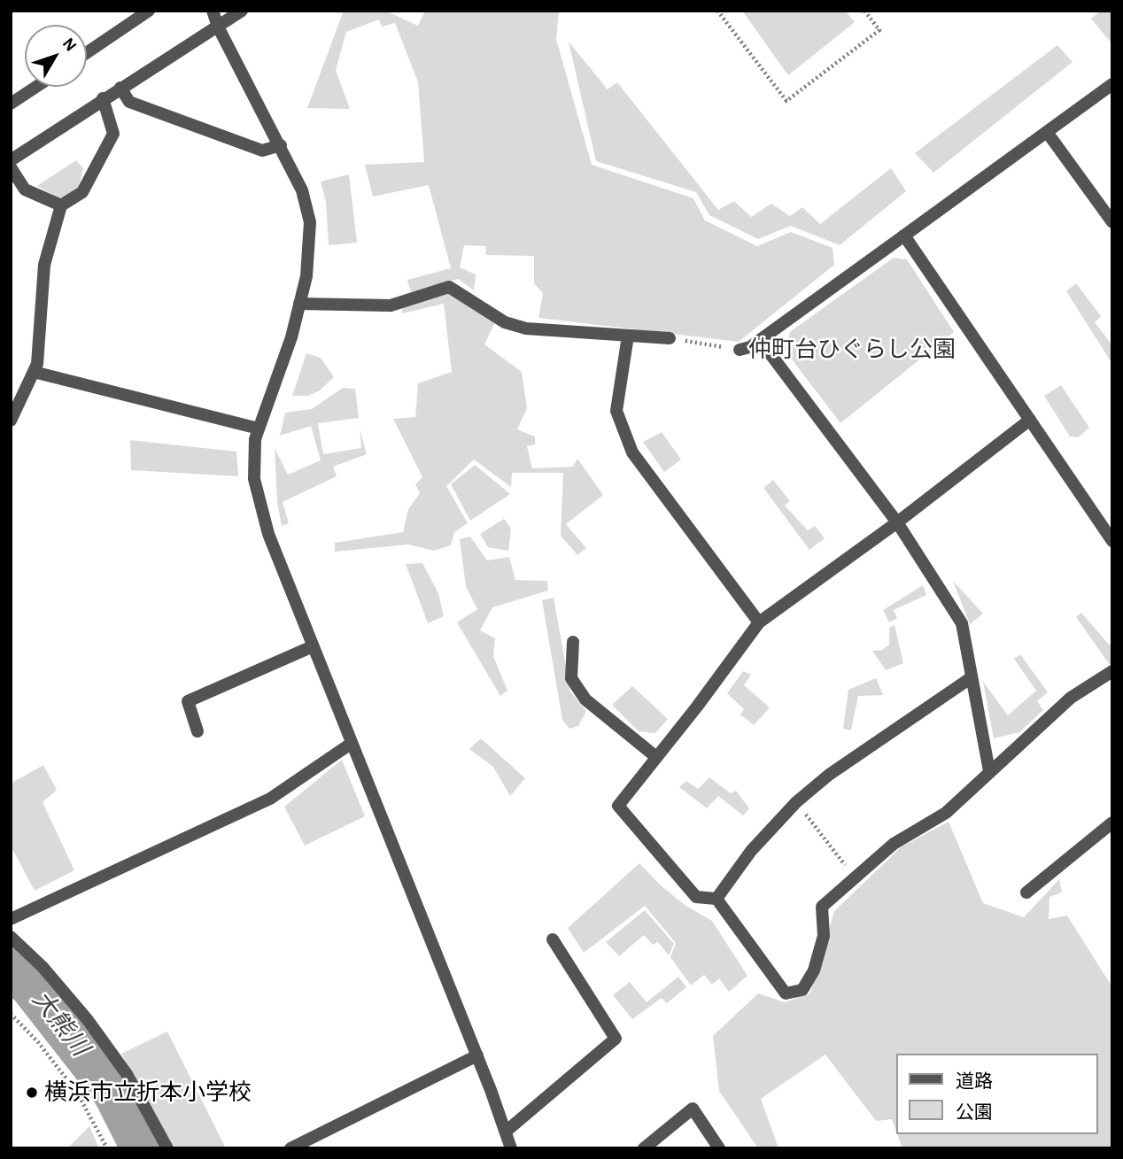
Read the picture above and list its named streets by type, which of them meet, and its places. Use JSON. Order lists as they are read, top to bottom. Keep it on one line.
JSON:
{"water":["大熊川"],"parks":["仲町台ひぐらし公園"],"places":["横浜市立折本小学校"],"legend":["道路","公園"],"north":"top right"}
